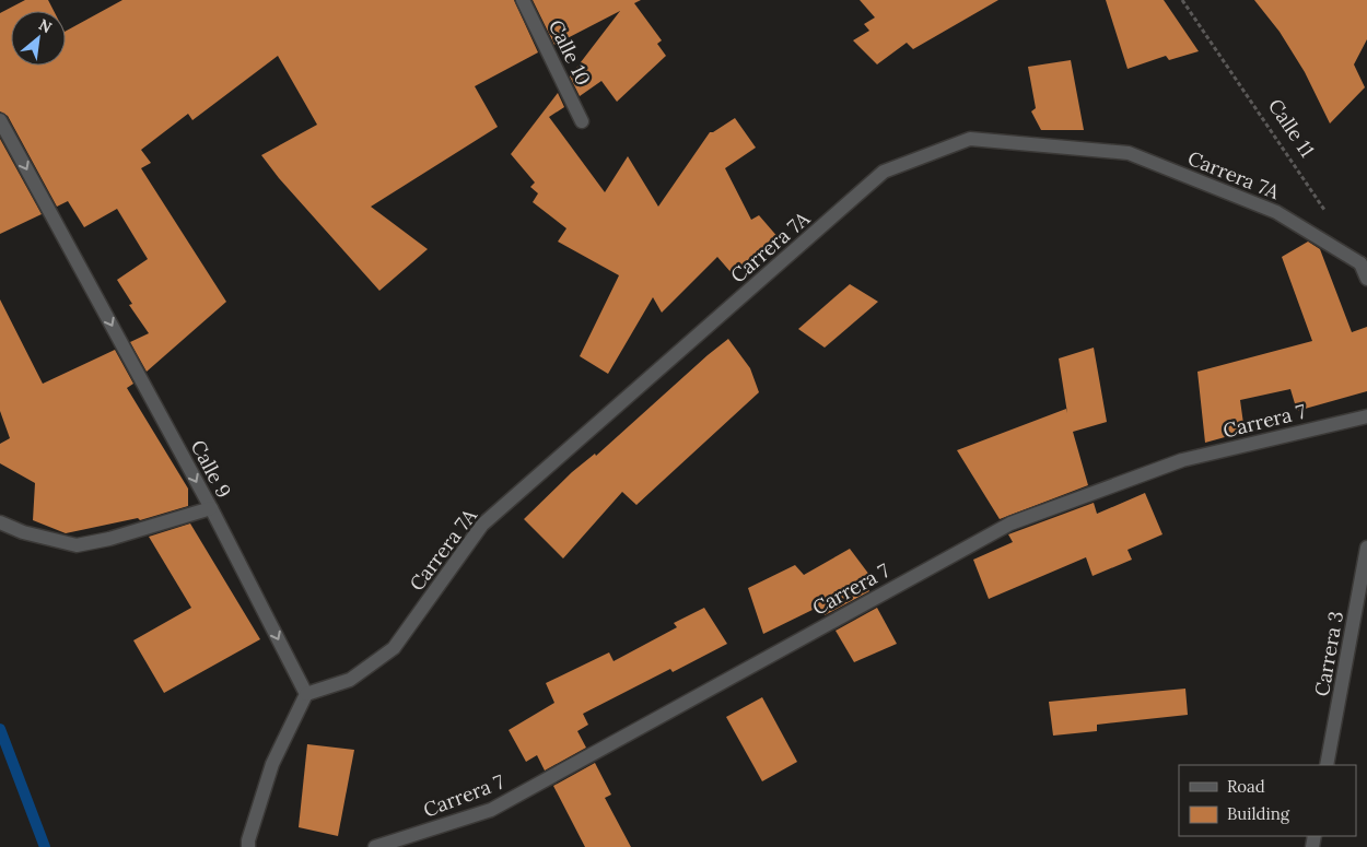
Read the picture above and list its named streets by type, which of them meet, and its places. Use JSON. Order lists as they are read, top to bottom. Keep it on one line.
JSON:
{"streets":{"street":["Calle 10","Carrera 7A","Carrera 7","Calle 9","Carrera 3"],"path":["Calle 11"]},"crossings":[["Carrera 7A","Calle 9"]],"one_way":["Calle 9"],"legend":["Road","Building"],"north":"top right"}
